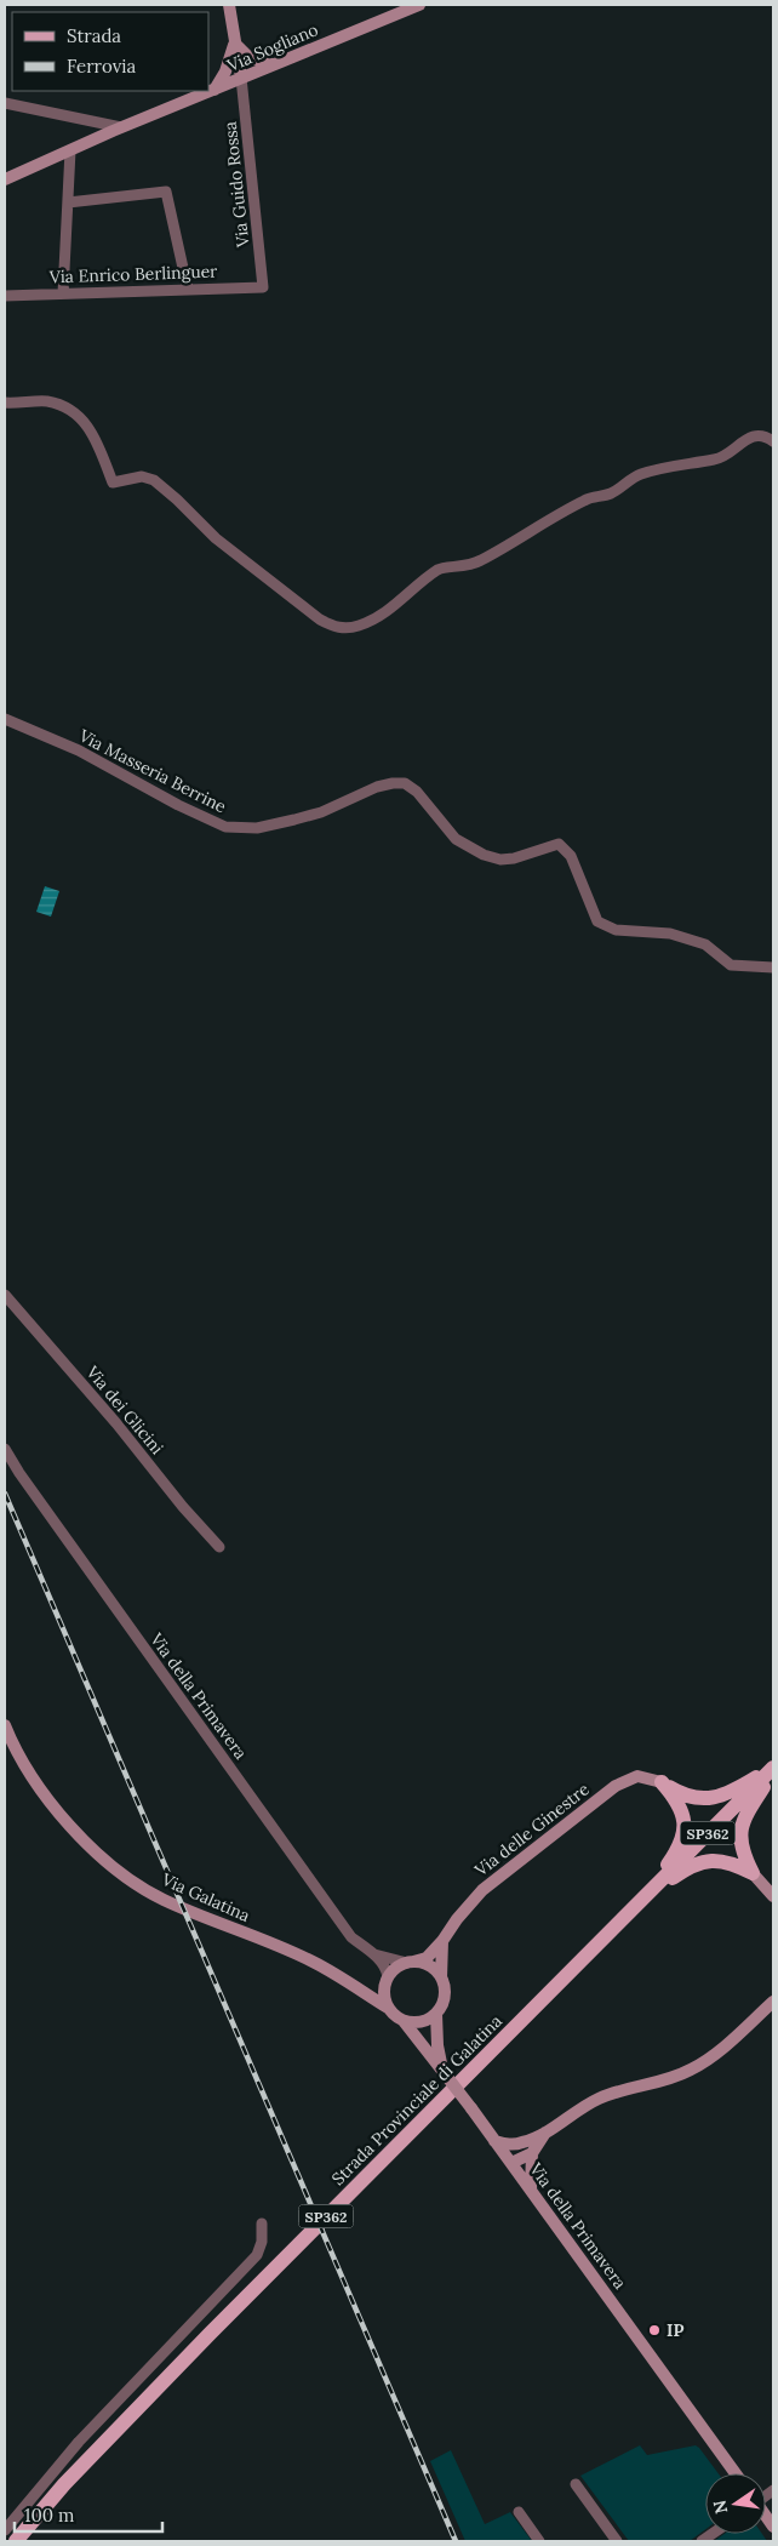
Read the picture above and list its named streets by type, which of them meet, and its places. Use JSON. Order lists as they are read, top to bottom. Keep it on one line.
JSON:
{"streets":{"main road":["SP362","Strada Provinciale di Galatina"],"street":["Via Sogliano","Via Guido Rossa","Via Enrico Berlinguer","Via Masseria Berrine","Via dei Glicini","Via della Primavera","Via delle Ginestre","Via Galatina"]},"crossings":[["Via Sogliano","Via Guido Rossa"],["Via Guido Rossa","Via Enrico Berlinguer"],["Via della Primavera","Via delle Ginestre"],["Via della Primavera","Via Galatina"],["Via delle Ginestre","Via Galatina"]],"places":["IP"],"legend":["Strada","Ferrovia"],"scale_bar":"100 m","north":"left"}
